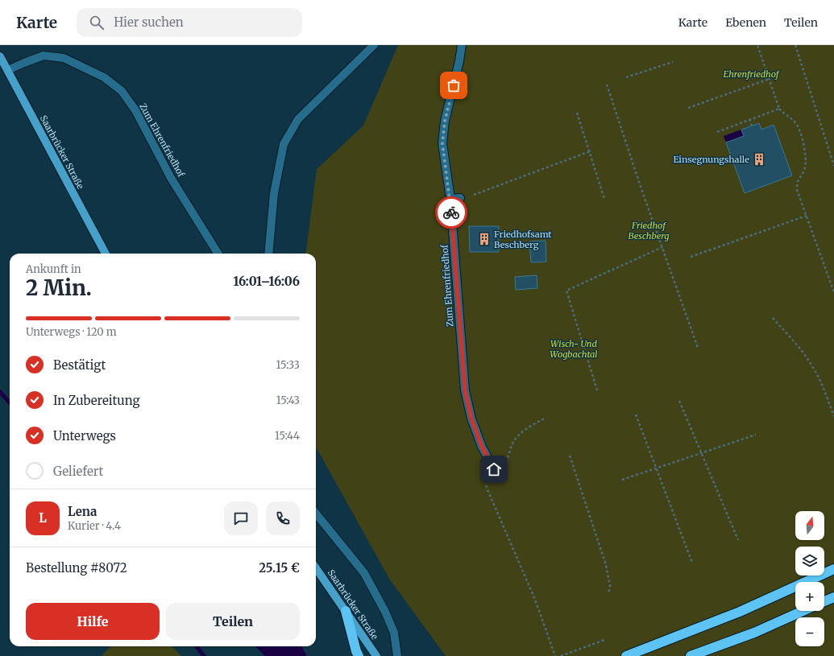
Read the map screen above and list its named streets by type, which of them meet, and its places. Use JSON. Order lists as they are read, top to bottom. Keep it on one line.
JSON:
{"streets":{"main road":["Saarbrücker Straße"],"lane":["Zum Ehrenfriedhof"]},"crossings":[["Zum Ehrenfriedhof","Saarbrücker Straße"]],"parks":["Ehrenfriedhof","Friedhof Beschberg","Wisch- Und Wogbachtal"],"places":{"building":["Einsegnungshalle","Friedhofsamt Beschberg"]},"north":"top","page":{"header":"Karte","search":"Hier suchen","nav":["Karte","Ebenen","Teilen"],"heading":["2 Min.","Ankunft in","16:01–16:06"],"panel":["Lena","Kurier · 4.4","Bestellung #8072","25.15 €"],"bar":"Unterwegs · 120 m","list":[["Bestätigt","15:33"],["In Zubereitung","15:43"],["Unterwegs","15:44"],"Geliefert"],"round":"L","map_buttons":["+","−"],"buttons":["Hilfe","Teilen"]}}
